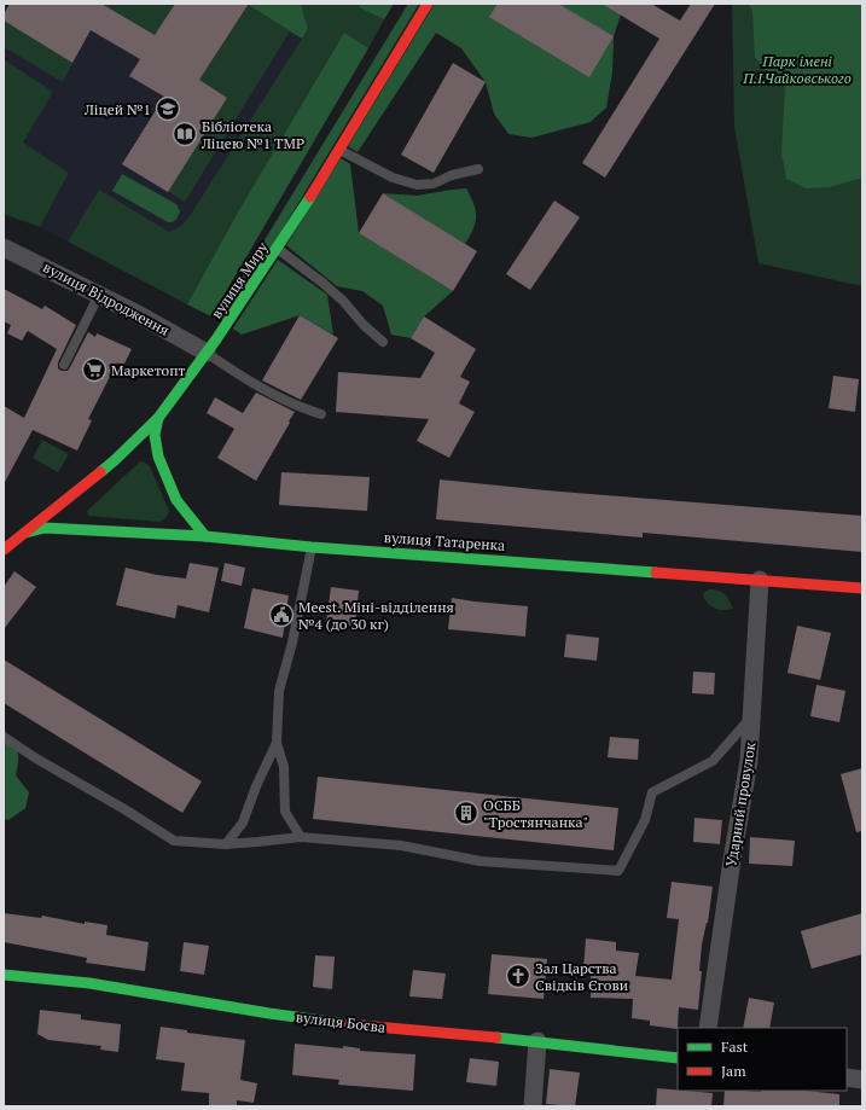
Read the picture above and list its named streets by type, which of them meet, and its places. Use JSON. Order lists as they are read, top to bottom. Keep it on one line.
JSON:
{"streets":{"street":["вулиця Миру","вулиця Відродження","вулиця Татаренка","Ударний провулок","вулиця Боєва"]},"crossings":[["вулиця Миру","вулиця Відродження"],["вулиця Миру","вулиця Татаренка"],["вулиця Татаренка","Ударний провулок"]],"parks":["Парк імені П.І.Чайковського"],"places":{"school or university":["Ліцей №1"],"library":["Бібліотека Ліцею №1 ТМР"],"supermarket":["Маркетопт"],"public building":["Meest. Міні-відділення №4 (до 30 кг)"],"building":["ОСББ \"Тростянчанка\""],"church":["Зал Царства Свідків Єгови"]},"legend":["Fast","Jam"]}
